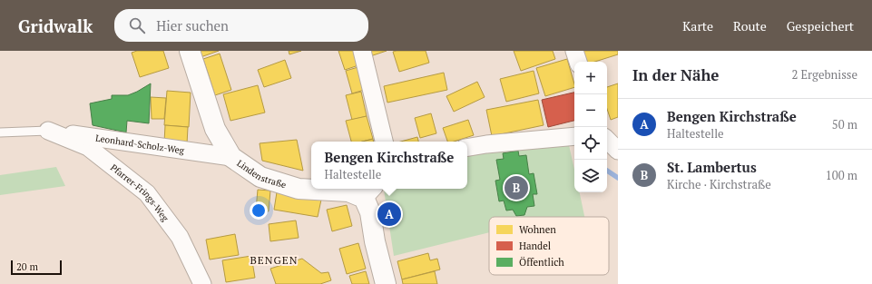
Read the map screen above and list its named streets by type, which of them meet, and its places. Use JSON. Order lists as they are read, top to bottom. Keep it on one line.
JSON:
{"streets":{"street":["Leonhard-Scholz-Weg","Lindenstraße","Pfarrer-Frings-Weg"]},"crossings":[["Leonhard-Scholz-Weg","Lindenstraße"],["Leonhard-Scholz-Weg","Pfarrer-Frings-Weg"]],"districts":["BENGEN"],"legend":["Wohnen","Handel","Öffentlich"],"scale_bar":"20 m","page":{"header":"Gridwalk","search":"Hier suchen","nav":["Karte","Route","Gespeichert"],"heading":["In der Nähe","2 Ergebnisse"],"map_buttons":["+","−"],"list":[{"mark":"A","name":"Bengen Kirchstraße","note":"Haltestelle","value":"50 m"},{"mark":"B","name":"St. Lambertus","note":"Kirche · Kirchstraße","value":"100 m"}],"popup":["Bengen Kirchstraße","Haltestelle"],"pins":["B","A"],"scale":"20 m"}}
